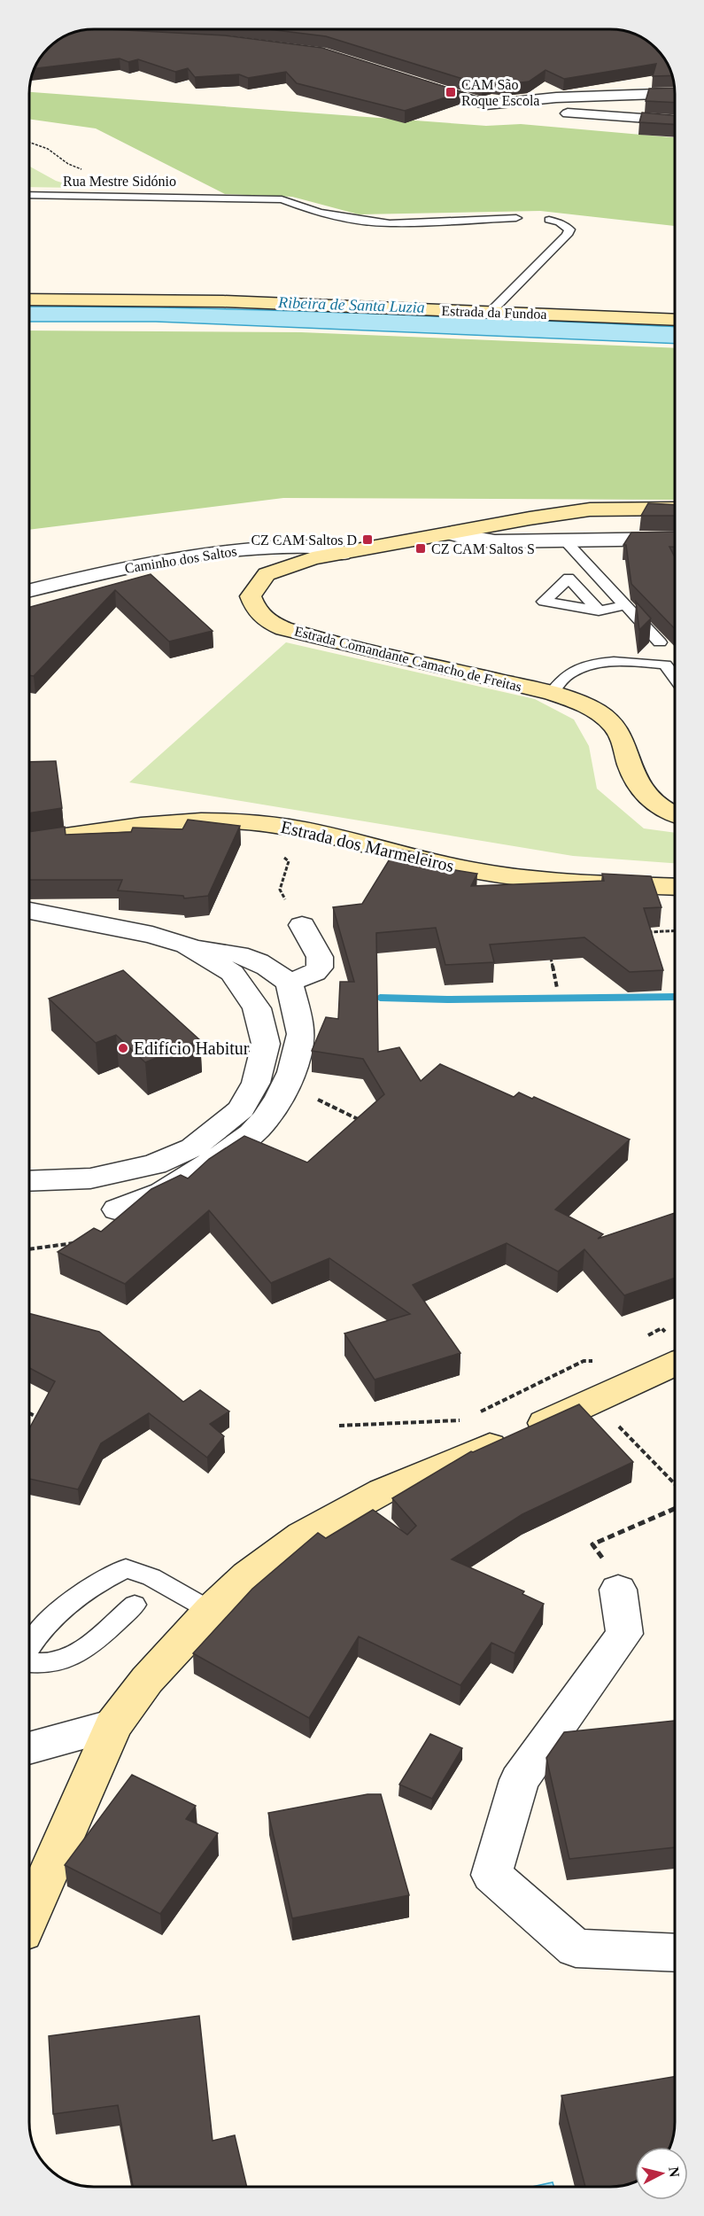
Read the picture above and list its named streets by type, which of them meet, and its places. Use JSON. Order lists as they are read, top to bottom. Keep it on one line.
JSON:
{"streets":{"main road":["Estrada da Fundoa","Estrada Comandante Camacho de Freitas","Estrada dos Marmeleiros"],"street":["Caminho dos Saltos"],"lane":["Rua Mestre Sidónio"]},"crossings":[["Caminho dos Saltos","Estrada Comandante Camacho de Freitas"]],"water":["Ribeira de Santa Luzia"],"places":{"transit":["CAM São Roque Escola","CZ CAM Saltos D","CZ CAM Saltos S"],"other":["Edifício Habitur"]},"north":"right"}
